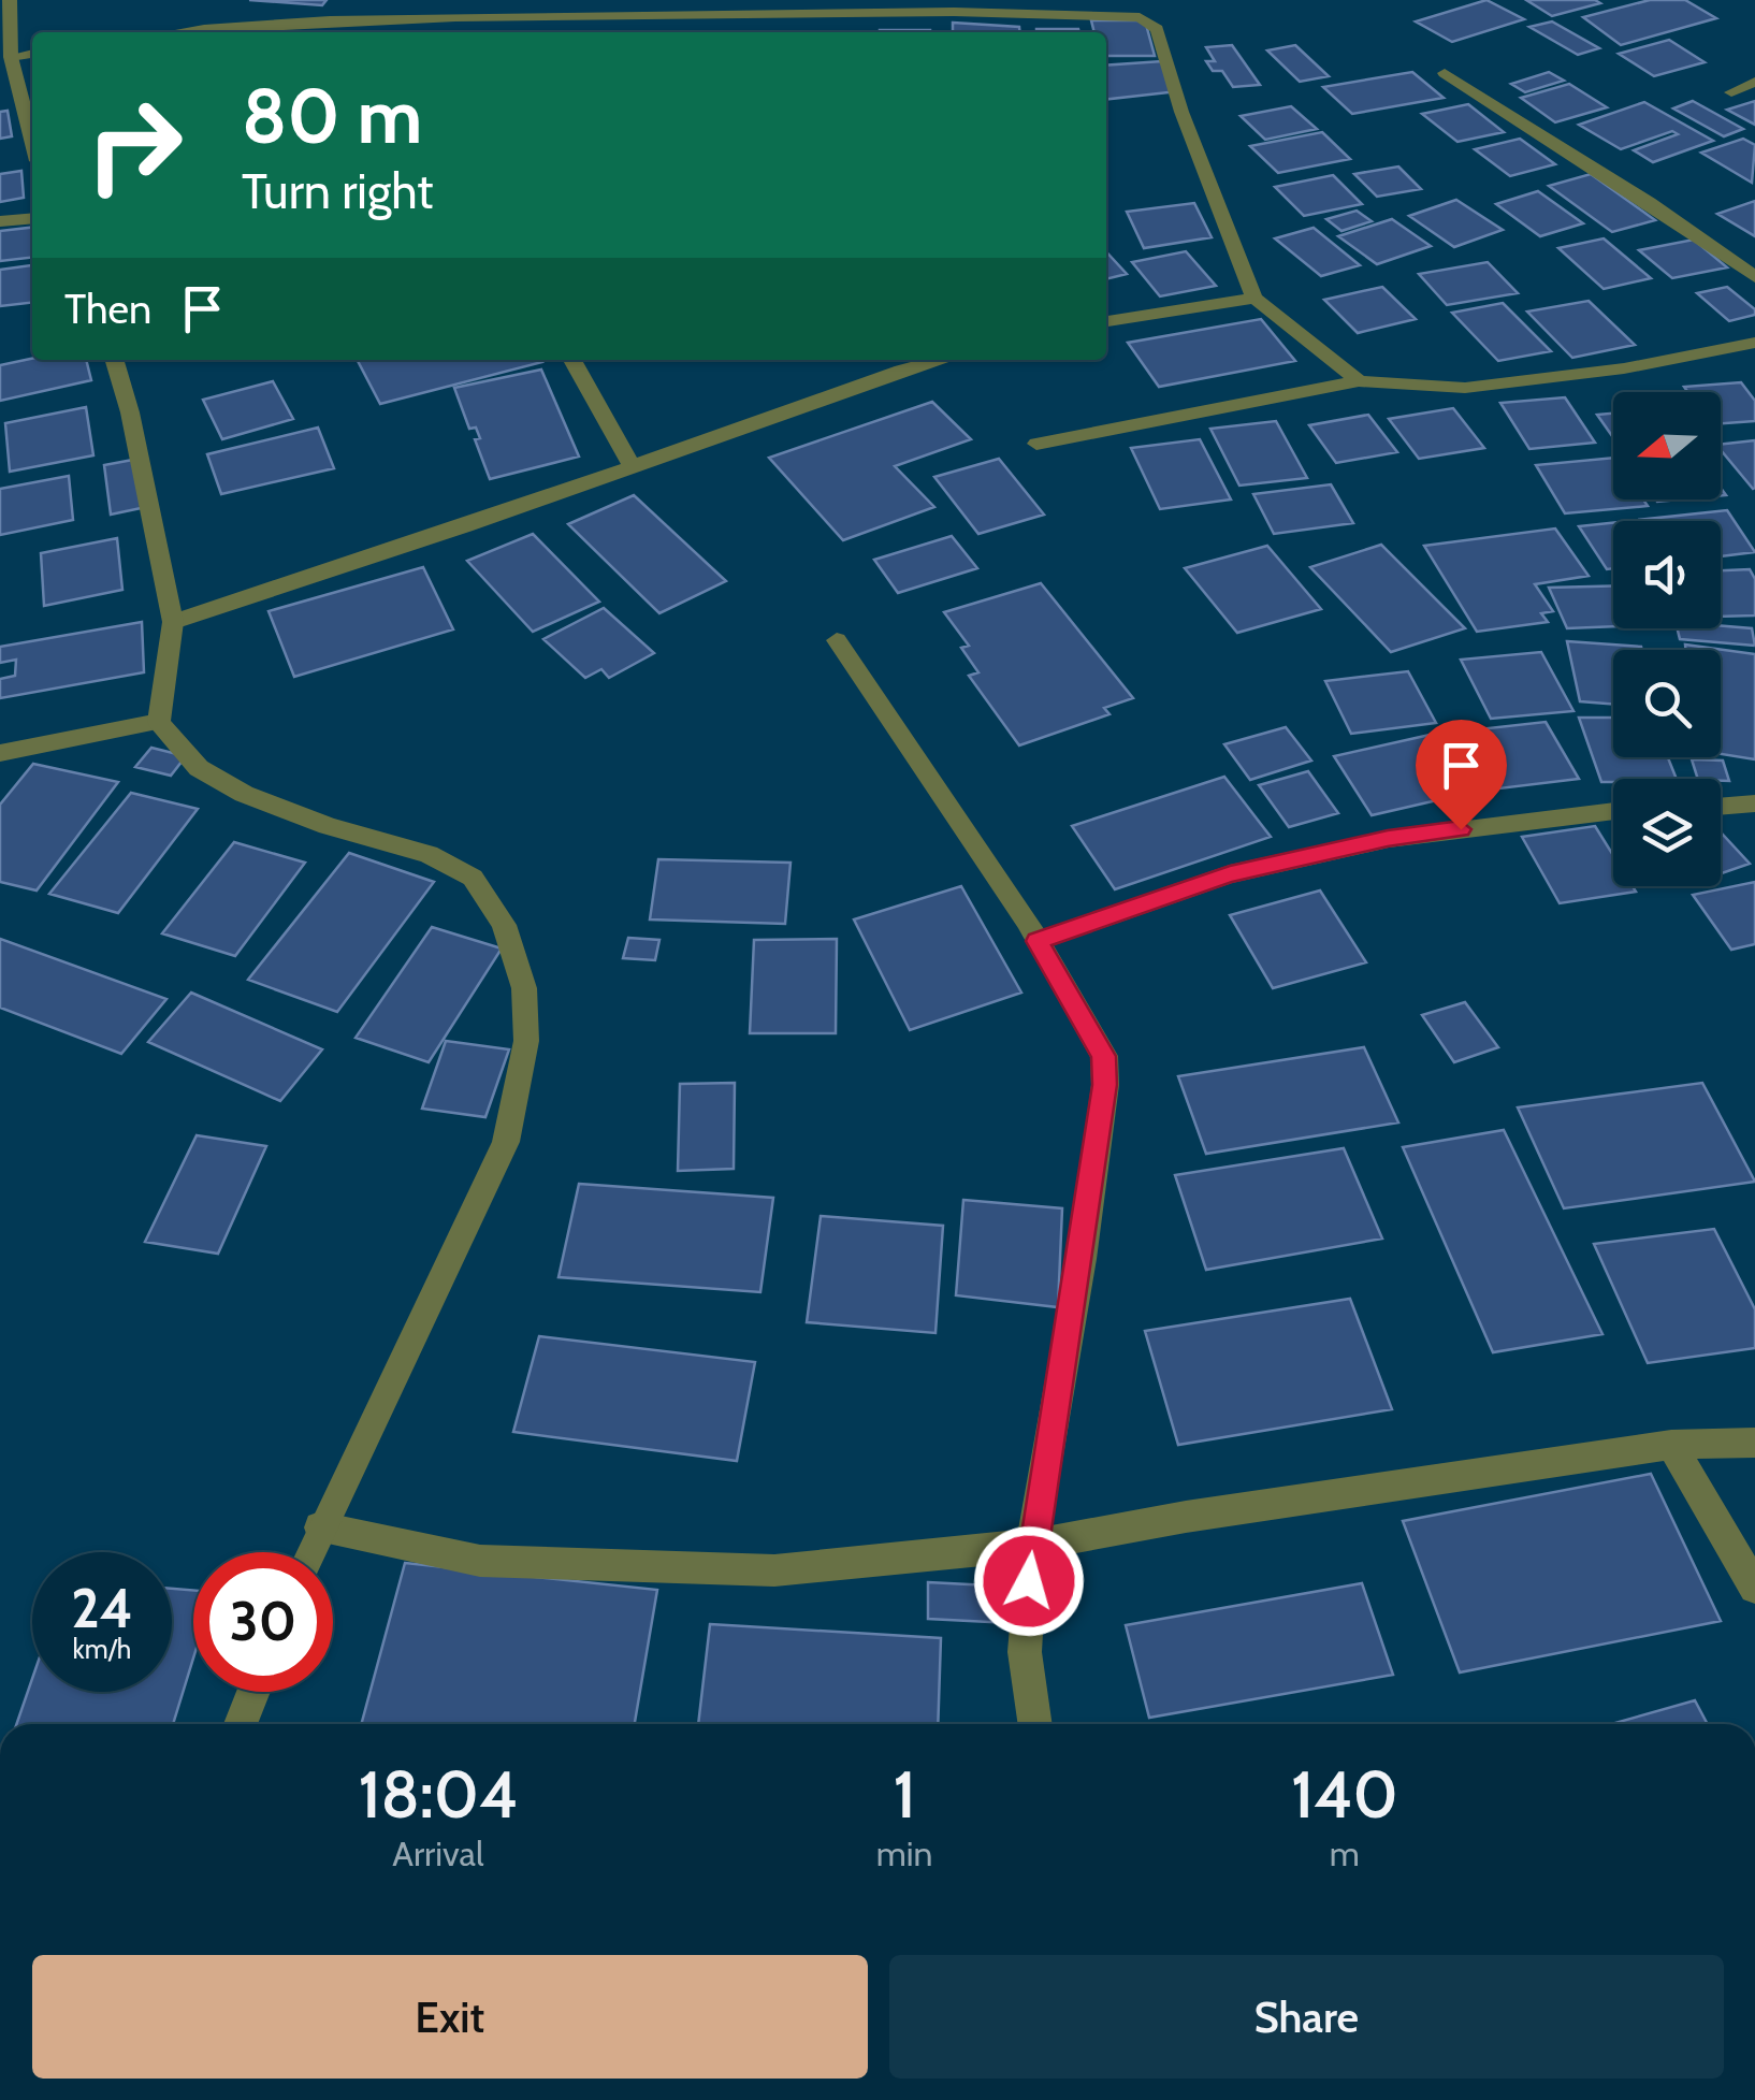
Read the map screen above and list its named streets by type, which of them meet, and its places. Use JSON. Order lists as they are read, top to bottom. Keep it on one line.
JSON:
{"north":"left","page":{"turn":["80 m","Turn right"],"then":"Then","speed":"24 km/h","limit":"30","eta":["18:04","Arrival","1","min","140","m"],"buttons":["Exit","Share"]}}
